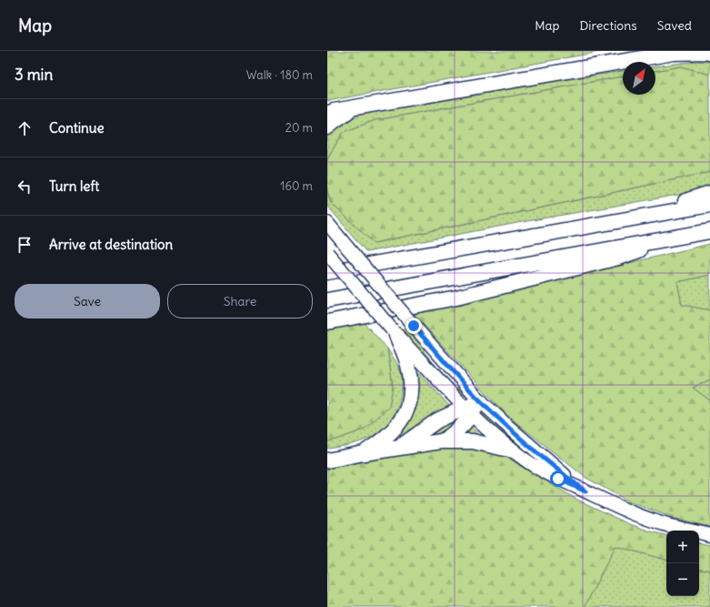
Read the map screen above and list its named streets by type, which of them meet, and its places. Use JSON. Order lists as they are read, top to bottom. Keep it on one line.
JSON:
{"north":"top right","page":{"header":"Map","nav":["Map","Directions","Saved"],"heading":["3 min","Walk · 180 m"],"list":[["Continue","20 m"],["Turn left","160 m"],"Arrive at destination"],"buttons":["Save","Share"],"map_buttons":["+","−"]}}
